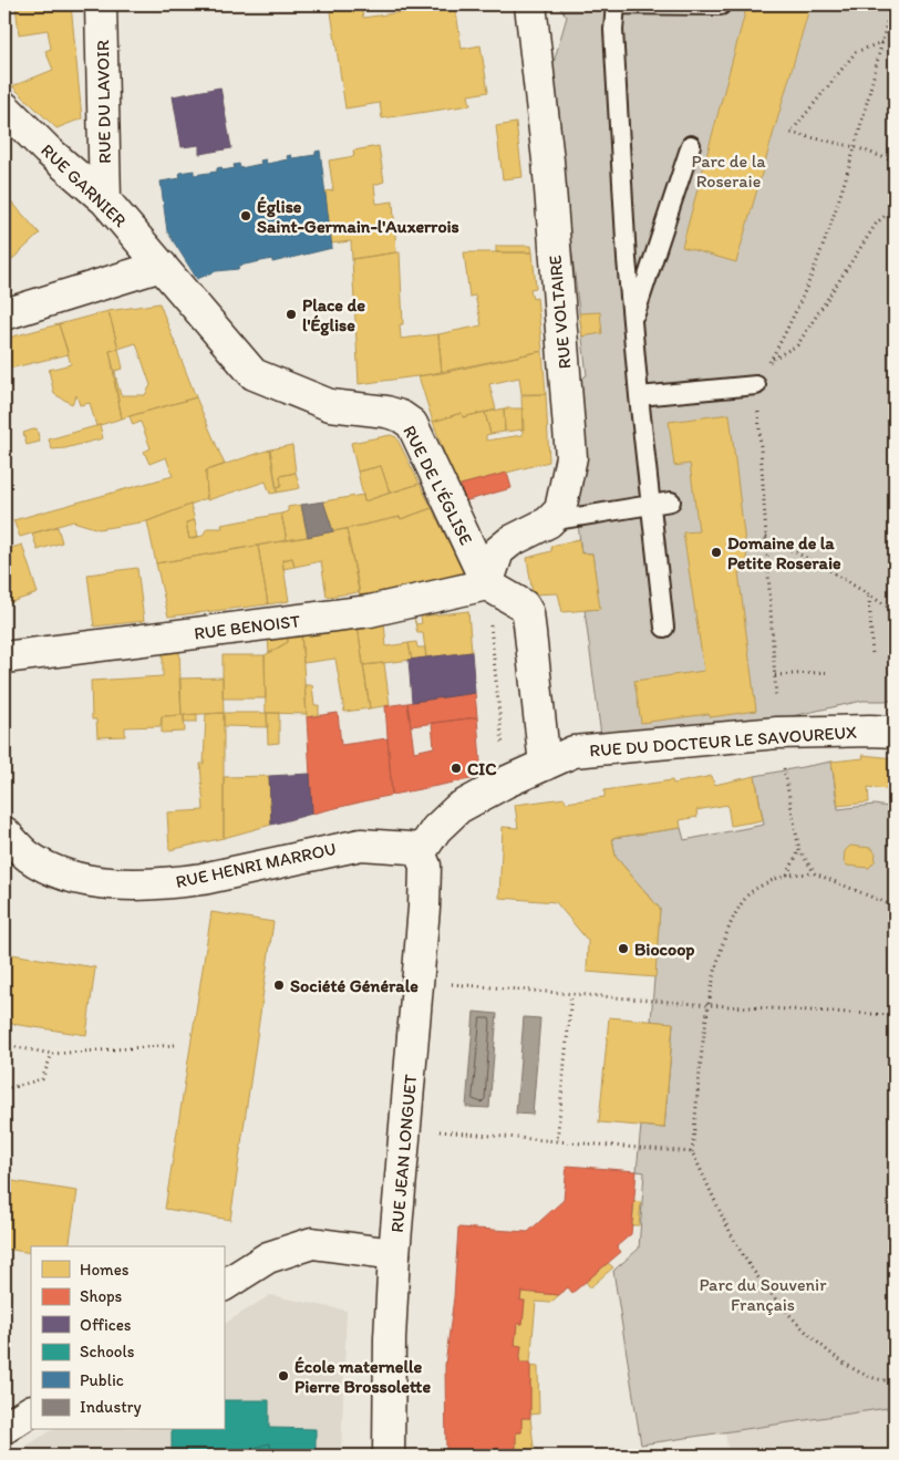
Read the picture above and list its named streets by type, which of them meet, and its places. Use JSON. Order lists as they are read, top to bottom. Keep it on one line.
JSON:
{"streets":{"street":["RUE DU LAVOIR","RUE GARNIER","RUE VOLTAIRE","RUE DE L'ÉGLISE","RUE BENOIST","RUE DU DOCTEUR LE SAVOUREUX","RUE HENRI MARROU","RUE JEAN LONGUET"]},"crossings":[["RUE DU LAVOIR","RUE GARNIER"],["RUE GARNIER","RUE DE L'ÉGLISE"],["RUE DE L'ÉGLISE","RUE BENOIST"],["RUE DU DOCTEUR LE SAVOUREUX","RUE HENRI MARROU"],["RUE DU DOCTEUR LE SAVOUREUX","RUE JEAN LONGUET"],["RUE HENRI MARROU","RUE JEAN LONGUET"]],"parks":["Parc de la Roseraie","Parc du Souvenir Français"],"places":["Église Saint-Germain-l'Auxerrois","Place de l'Église","Domaine de la Petite Roseraie","CIC","Biocoop","Société Générale","École maternelle Pierre Brossolette"],"legend":["Homes","Shops","Offices","Schools","Public","Industry"]}
